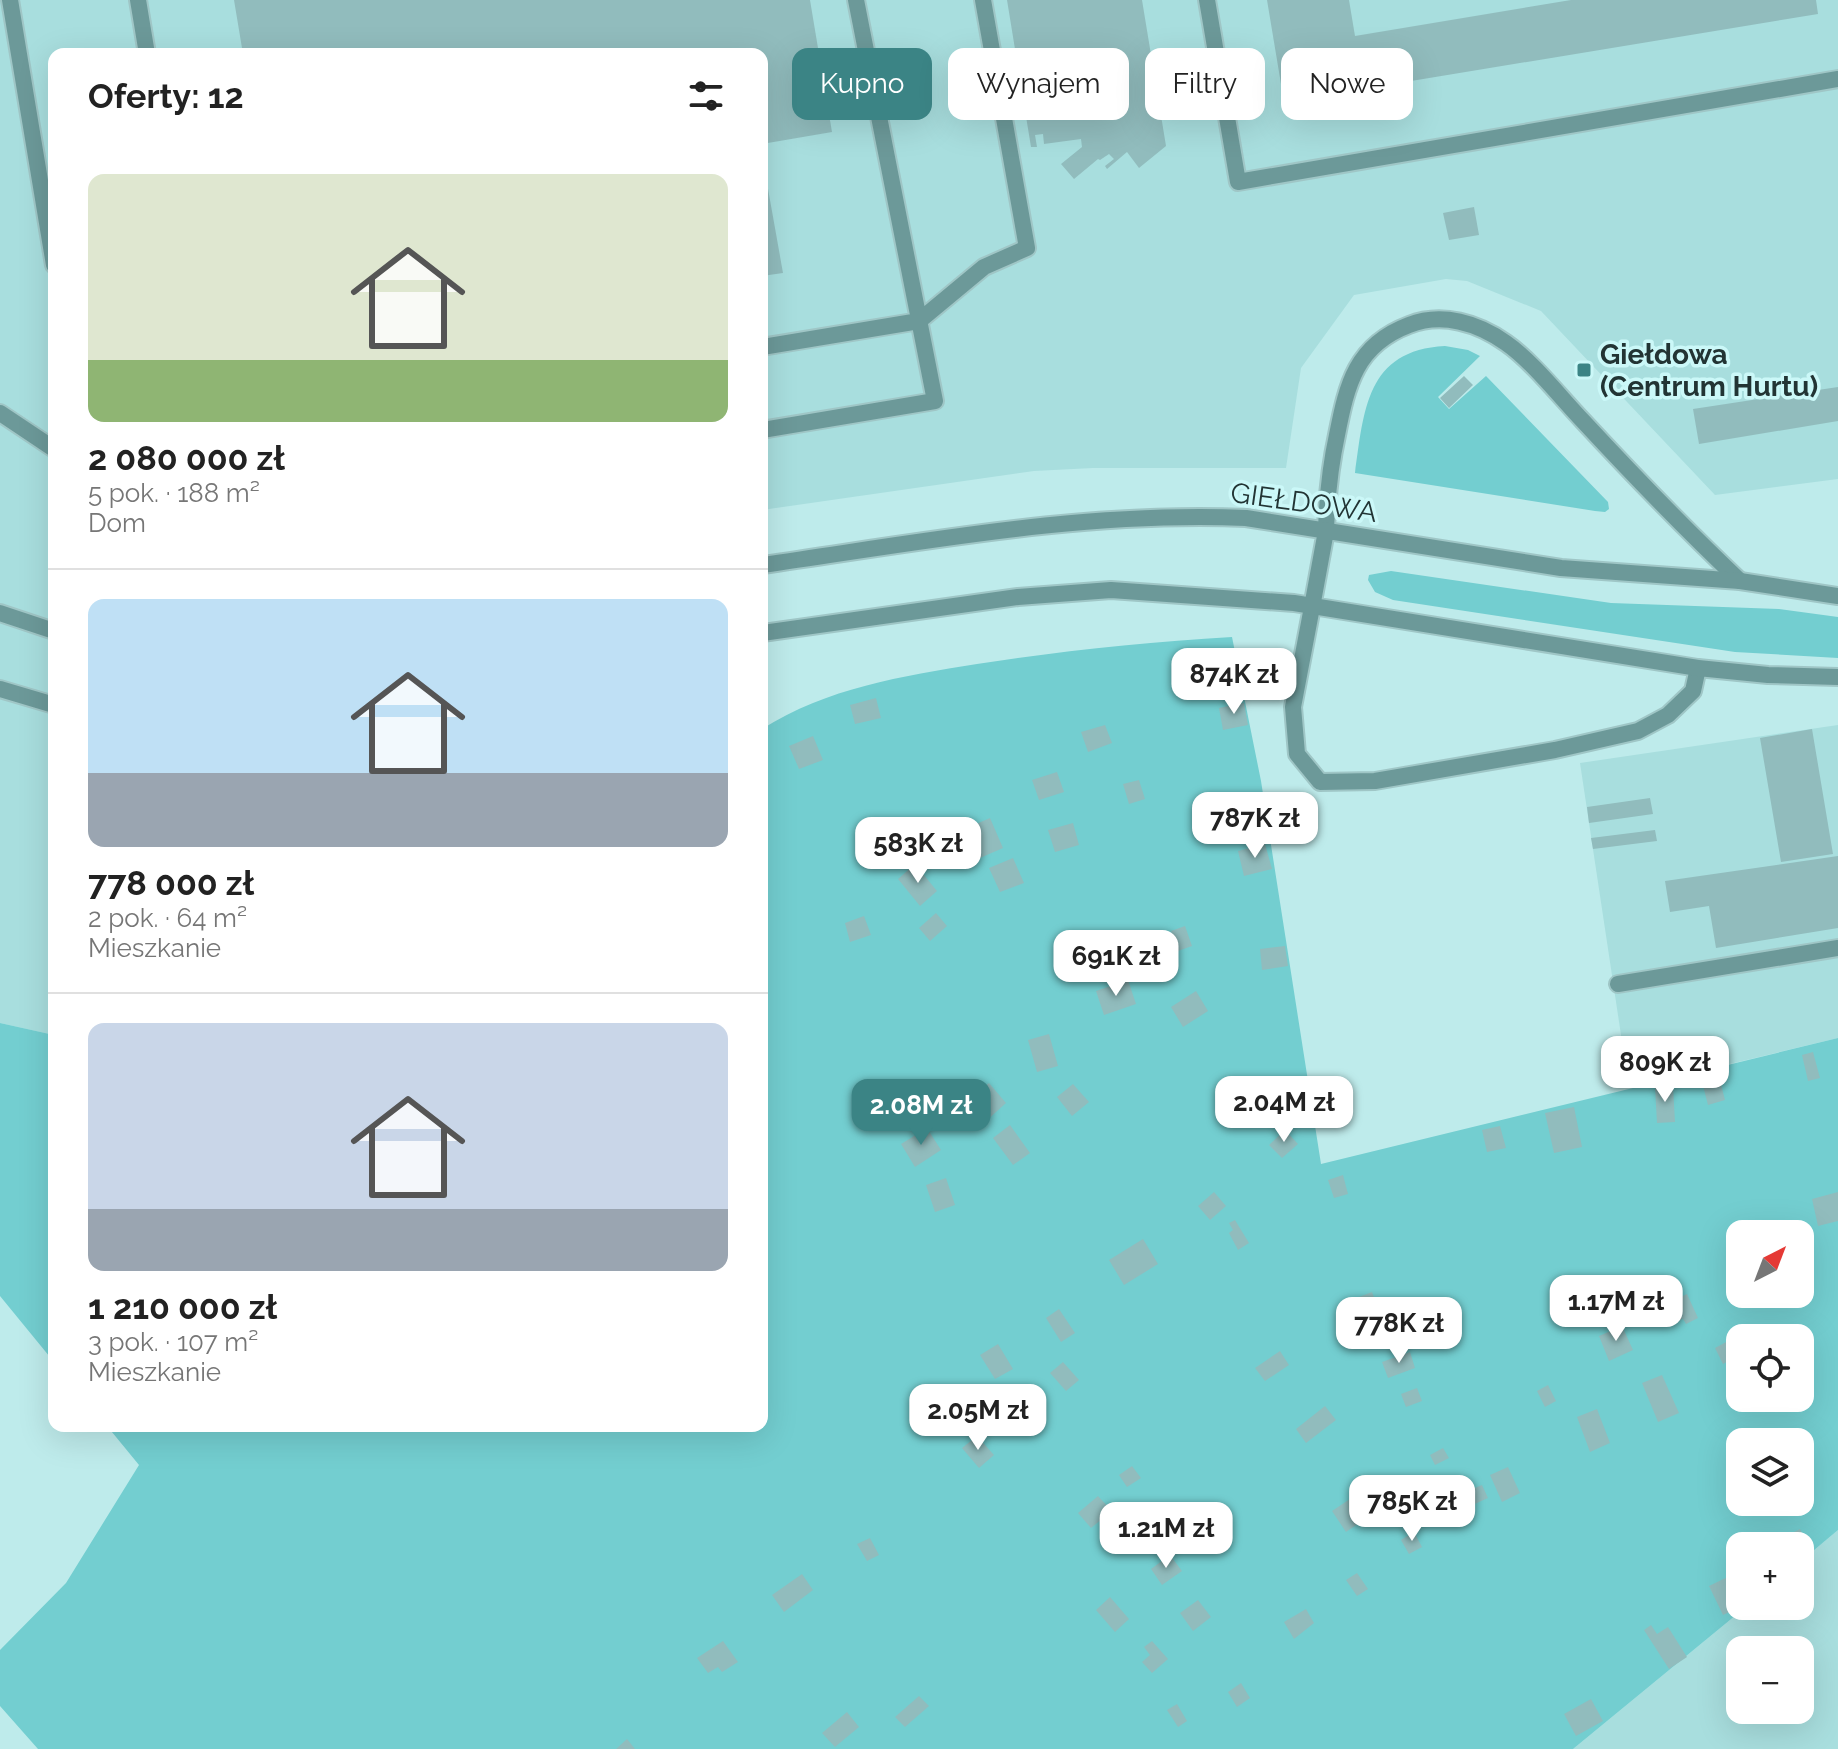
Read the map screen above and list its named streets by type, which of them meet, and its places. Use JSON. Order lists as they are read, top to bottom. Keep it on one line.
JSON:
{"streets":{"street":["GIEŁDOWA"]},"places":{"transit":["Giełdowa (Centrum Hurtu)"]},"north":"top right","page":{"chip":["Kupno","Wynajem","Filtry","Nowe"],"heading":"Oferty: 12","list":[{"name":"2 080 000 zł","note":"5 pok. · 188 m² · Dom"},{"name":"778 000 zł","note":"2 pok. · 64 m² · Mieszkanie"},{"name":"1 210 000 zł","note":"3 pok. · 107 m² · Mieszkanie"}],"price":["874K zł","787K zł","583K zł","691K zł","809K zł","2.04M zł","2.08M zł","1.17M zł","778K zł","2.05M zł","785K zł","1.21M zł"],"map_buttons":["+","−"]}}
